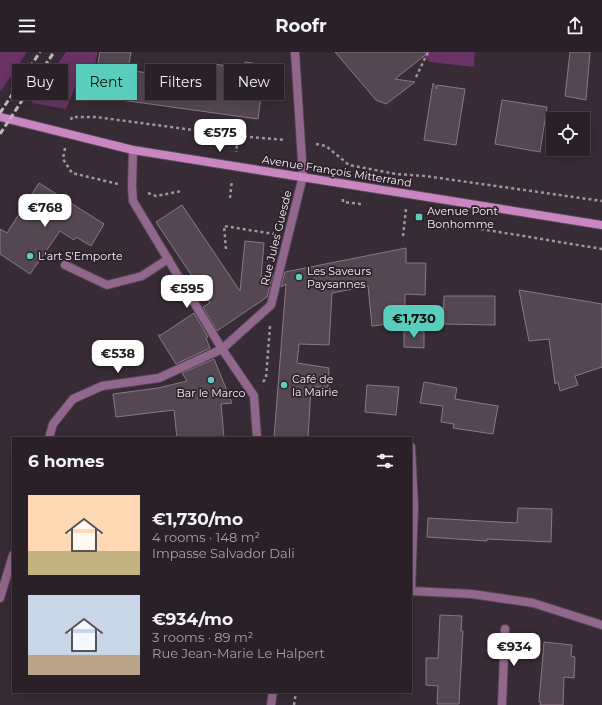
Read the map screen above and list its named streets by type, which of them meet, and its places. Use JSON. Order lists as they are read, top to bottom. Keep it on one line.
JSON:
{"streets":{"main road":["Avenue François Mitterrand"],"street":["Rue Jules Guesde"]},"crossings":[["Avenue François Mitterrand","Rue Jules Guesde"]],"places":{"transit":["Avenue Pont Bonhomme"],"other":["L'art S'Emporte","Les Saveurs Paysannes","Bar le Marco","Café de la Mairie"]},"page":{"header":"Roofr","chip":["Buy","Rent","Filters","New"],"price":["€575","€768","€595","€1,730","€538","€934"],"heading":"6 homes","list":[{"name":"€1,730/mo","note":"4 rooms · 148 m² · Impasse Salvador Dali"},{"name":"€934/mo","note":"3 rooms · 89 m² · Rue Jean-Marie Le Halpert"}]}}
